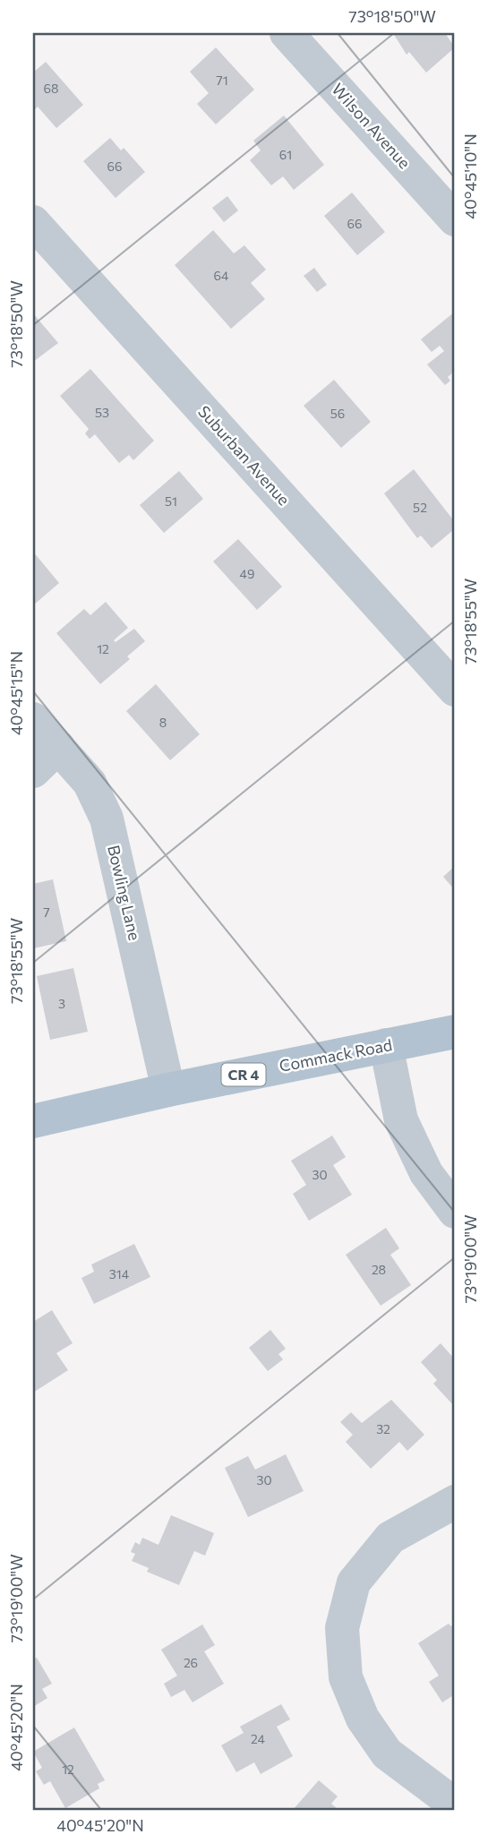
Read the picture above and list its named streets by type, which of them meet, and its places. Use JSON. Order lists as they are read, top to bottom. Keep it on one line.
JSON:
{"streets":{"main road":["Commack Road","CR 4"],"street":["Wilson Avenue","Suburban Avenue","Bowling Lane"]},"crossings":[["Bowling Lane","Commack Road"]],"house_numbers":["71","68","61","66","66","64","53","56","51","52","49","12","8","7","3","30","28","314","32","30","26","24","12"],"coordinates":["73°18'50\"W","40°45'10\"N","73°18'55\"W","40°45'15\"N","73°19'00\"W","40°45'20\"N"]}
